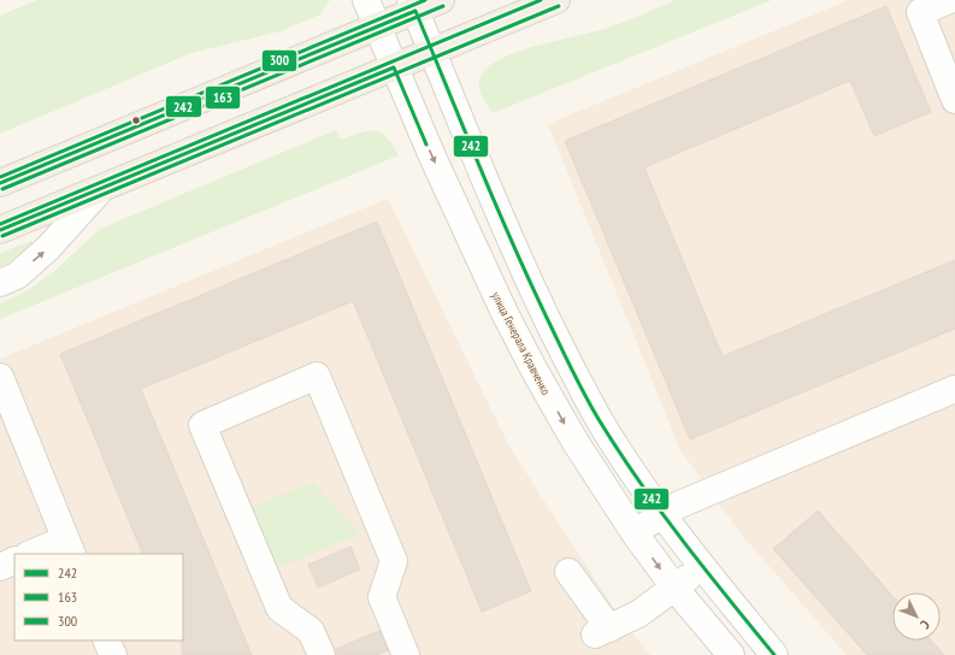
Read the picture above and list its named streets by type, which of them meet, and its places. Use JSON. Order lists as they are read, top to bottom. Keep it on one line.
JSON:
{"streets":{"street":["улица Генерала Кравченко"]},"lines":["transit line 300","transit line 163","transit line 242"],"legend":["242","163","300"],"north":"bottom right"}
